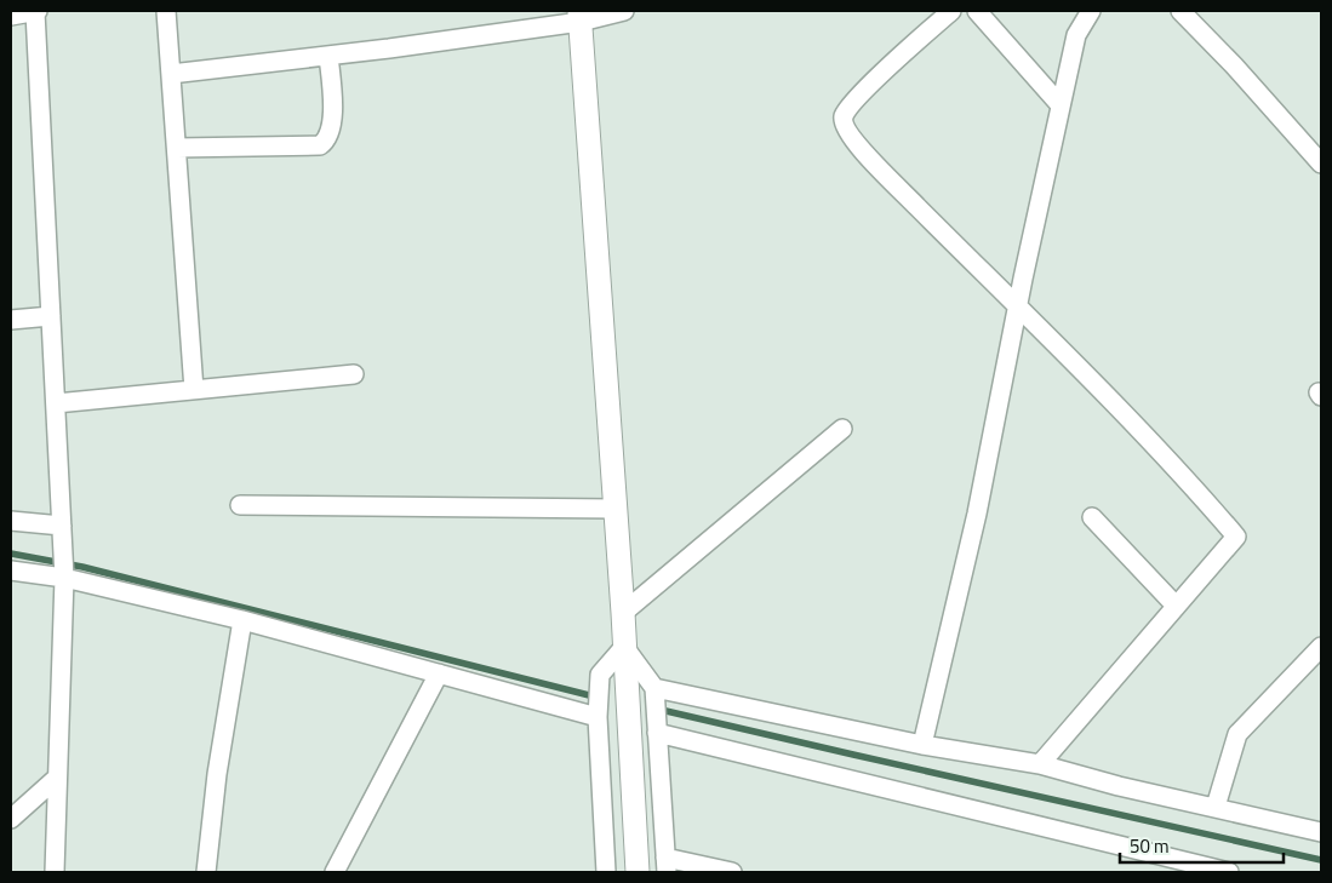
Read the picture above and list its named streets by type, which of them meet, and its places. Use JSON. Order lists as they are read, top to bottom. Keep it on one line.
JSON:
{"scale_bar":"50 m"}
